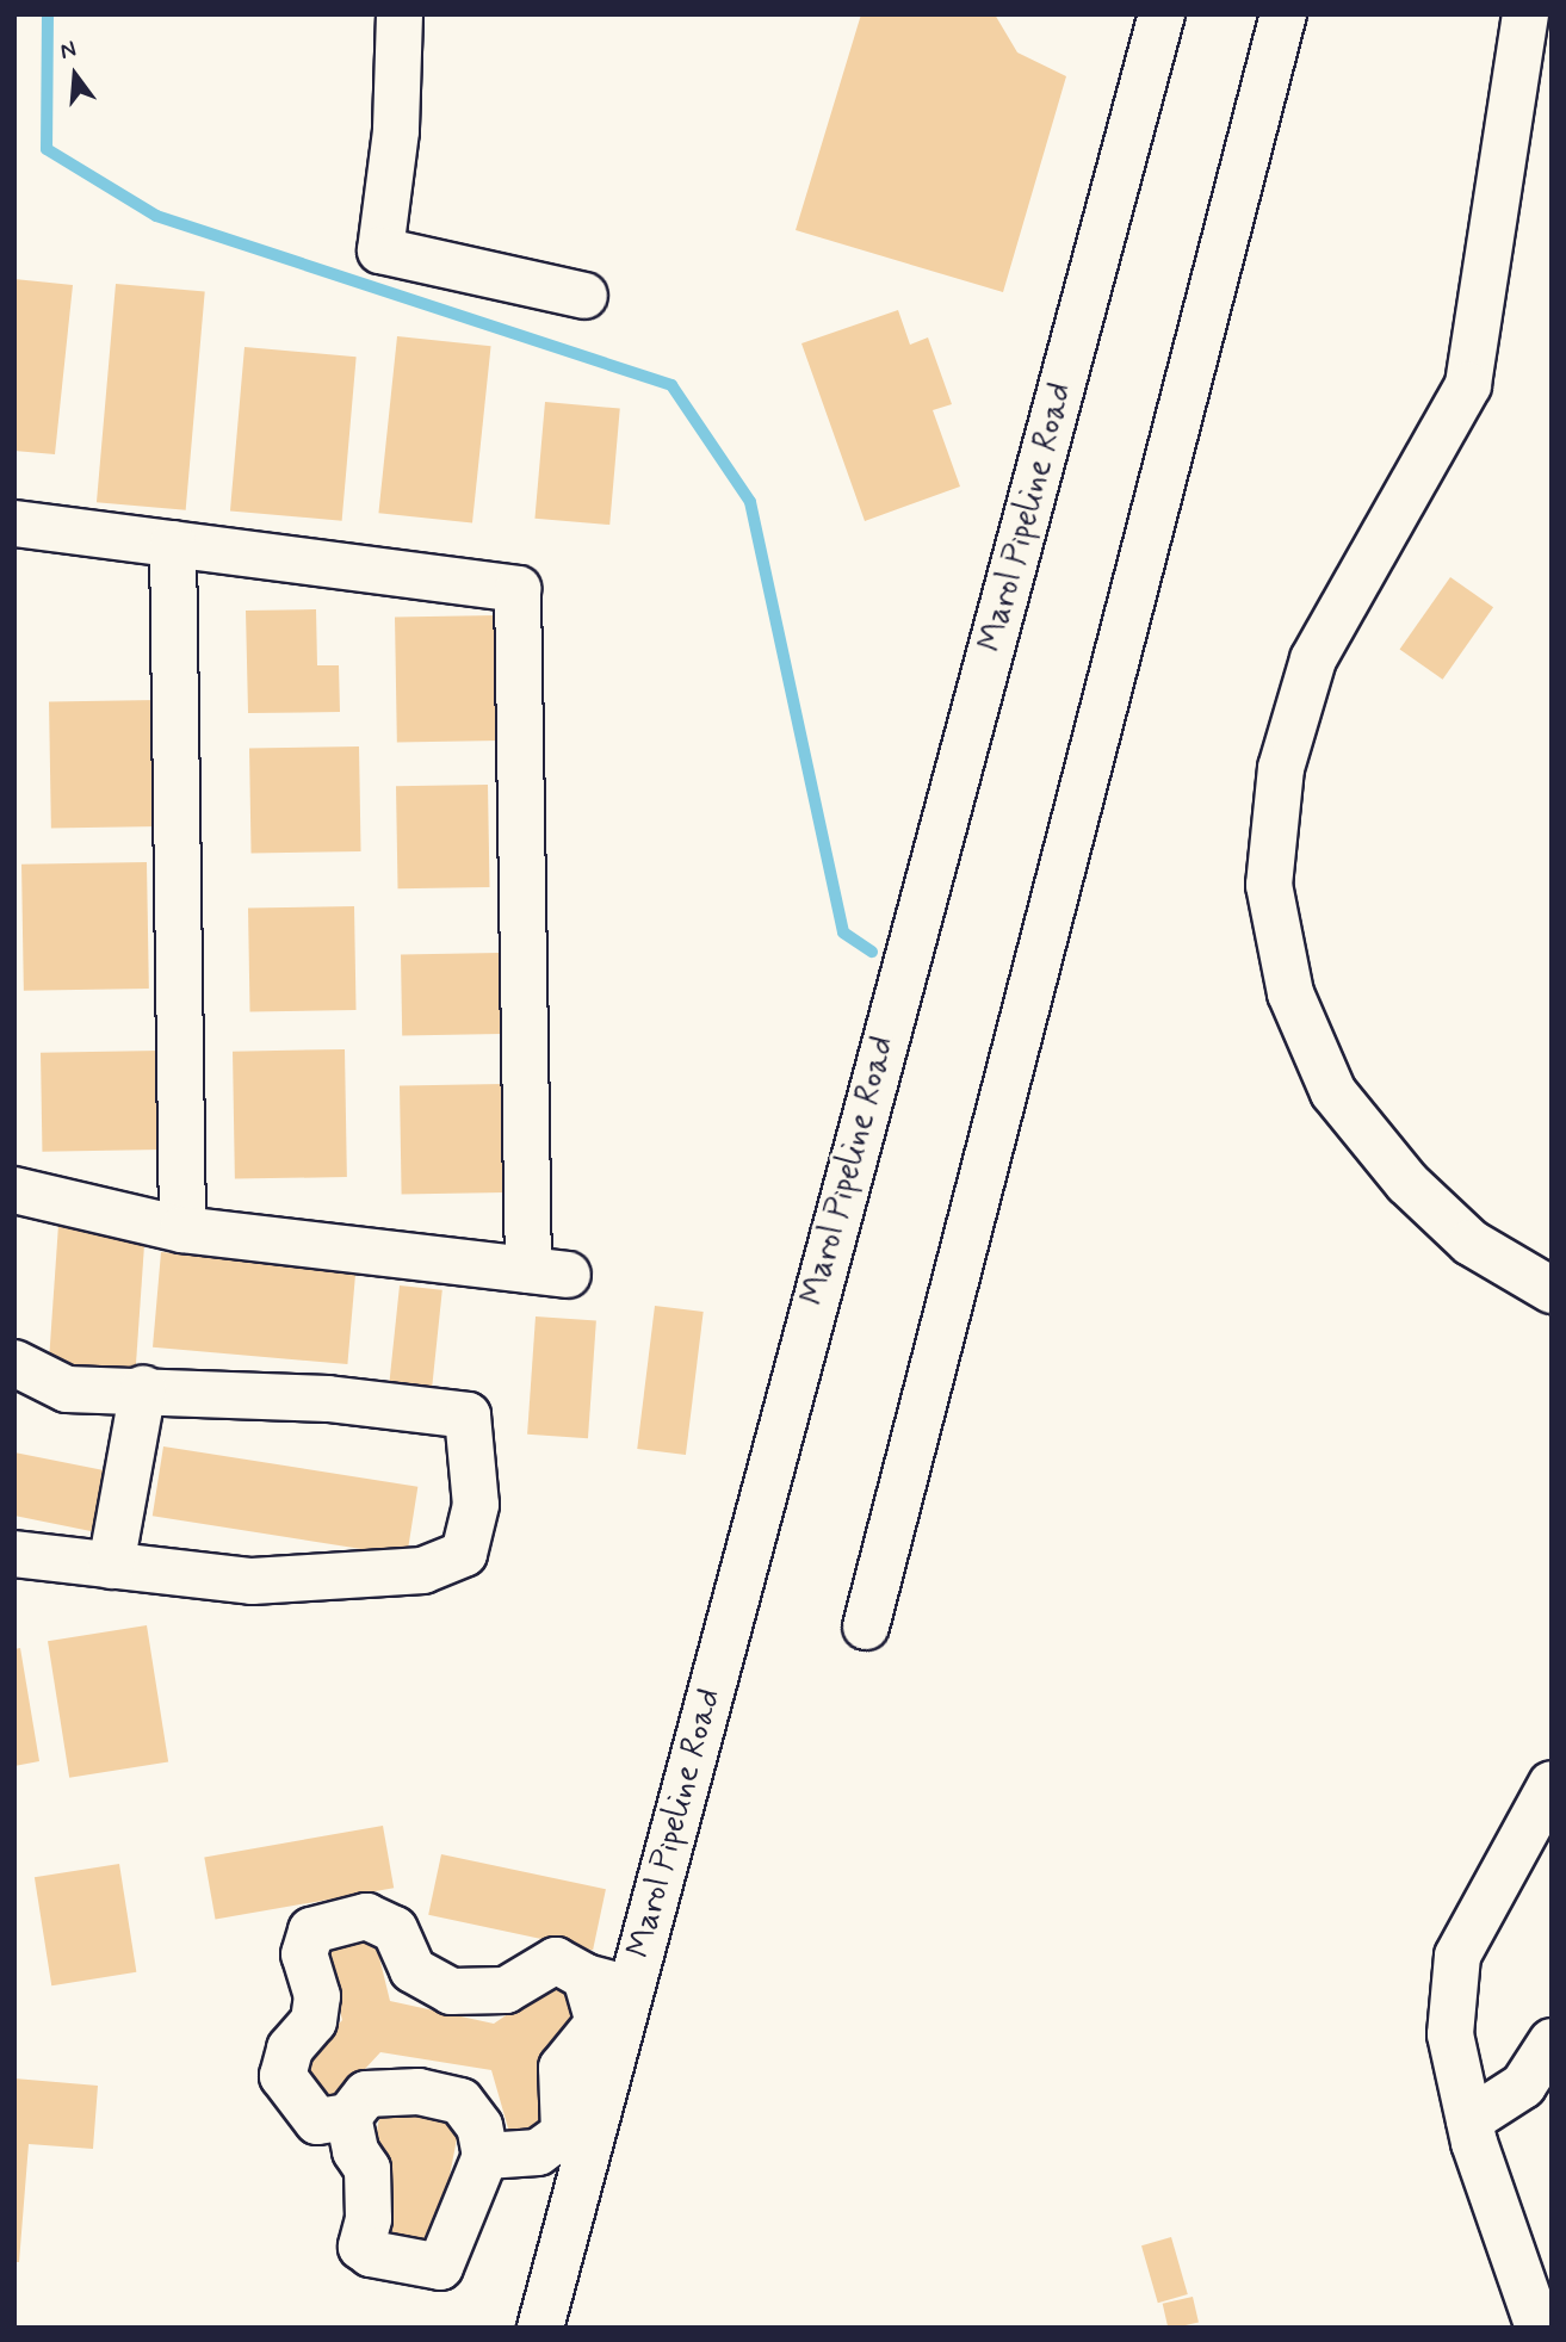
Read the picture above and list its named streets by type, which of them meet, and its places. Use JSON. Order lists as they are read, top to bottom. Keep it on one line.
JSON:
{"streets":{"street":["Marol Pipeline Road"]},"north":"top"}
